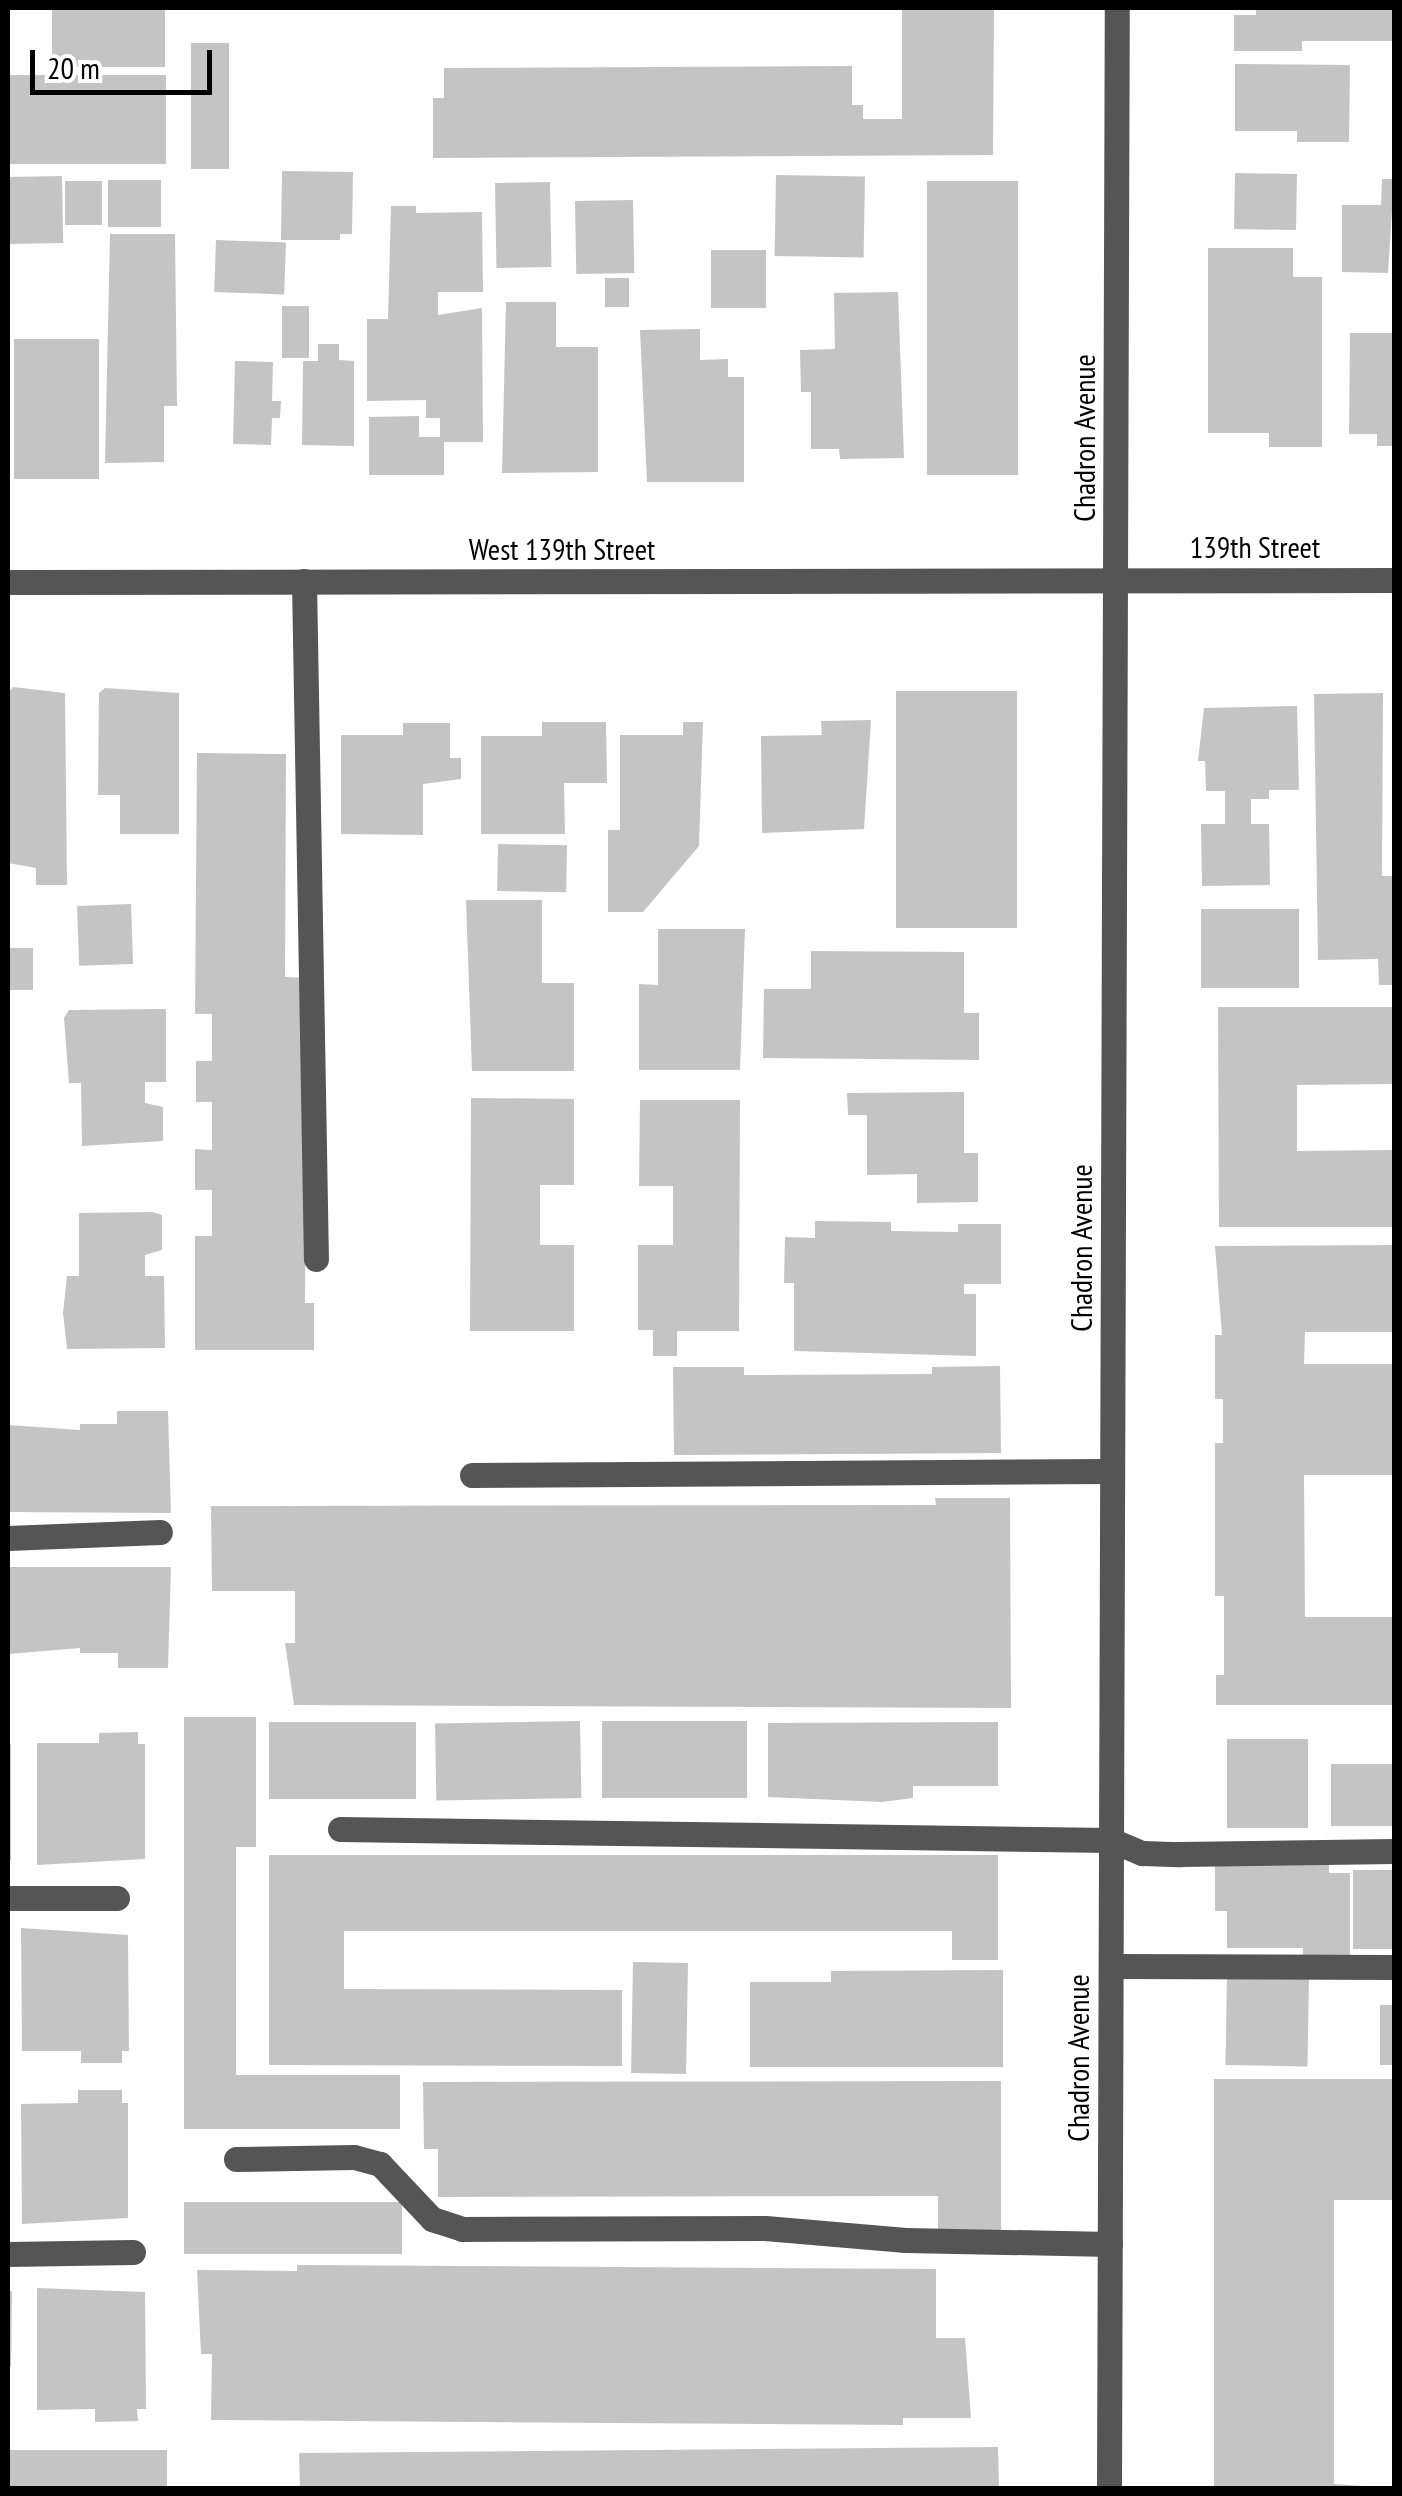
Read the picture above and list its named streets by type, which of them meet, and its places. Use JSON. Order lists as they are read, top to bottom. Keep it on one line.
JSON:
{"streets":{"street":["Chadron Avenue","139th Street","West 139th Street"]},"crossings":[["Chadron Avenue","139th Street"],["Chadron Avenue","West 139th Street"],["139th Street","West 139th Street"]],"scale_bar":"20 m"}
